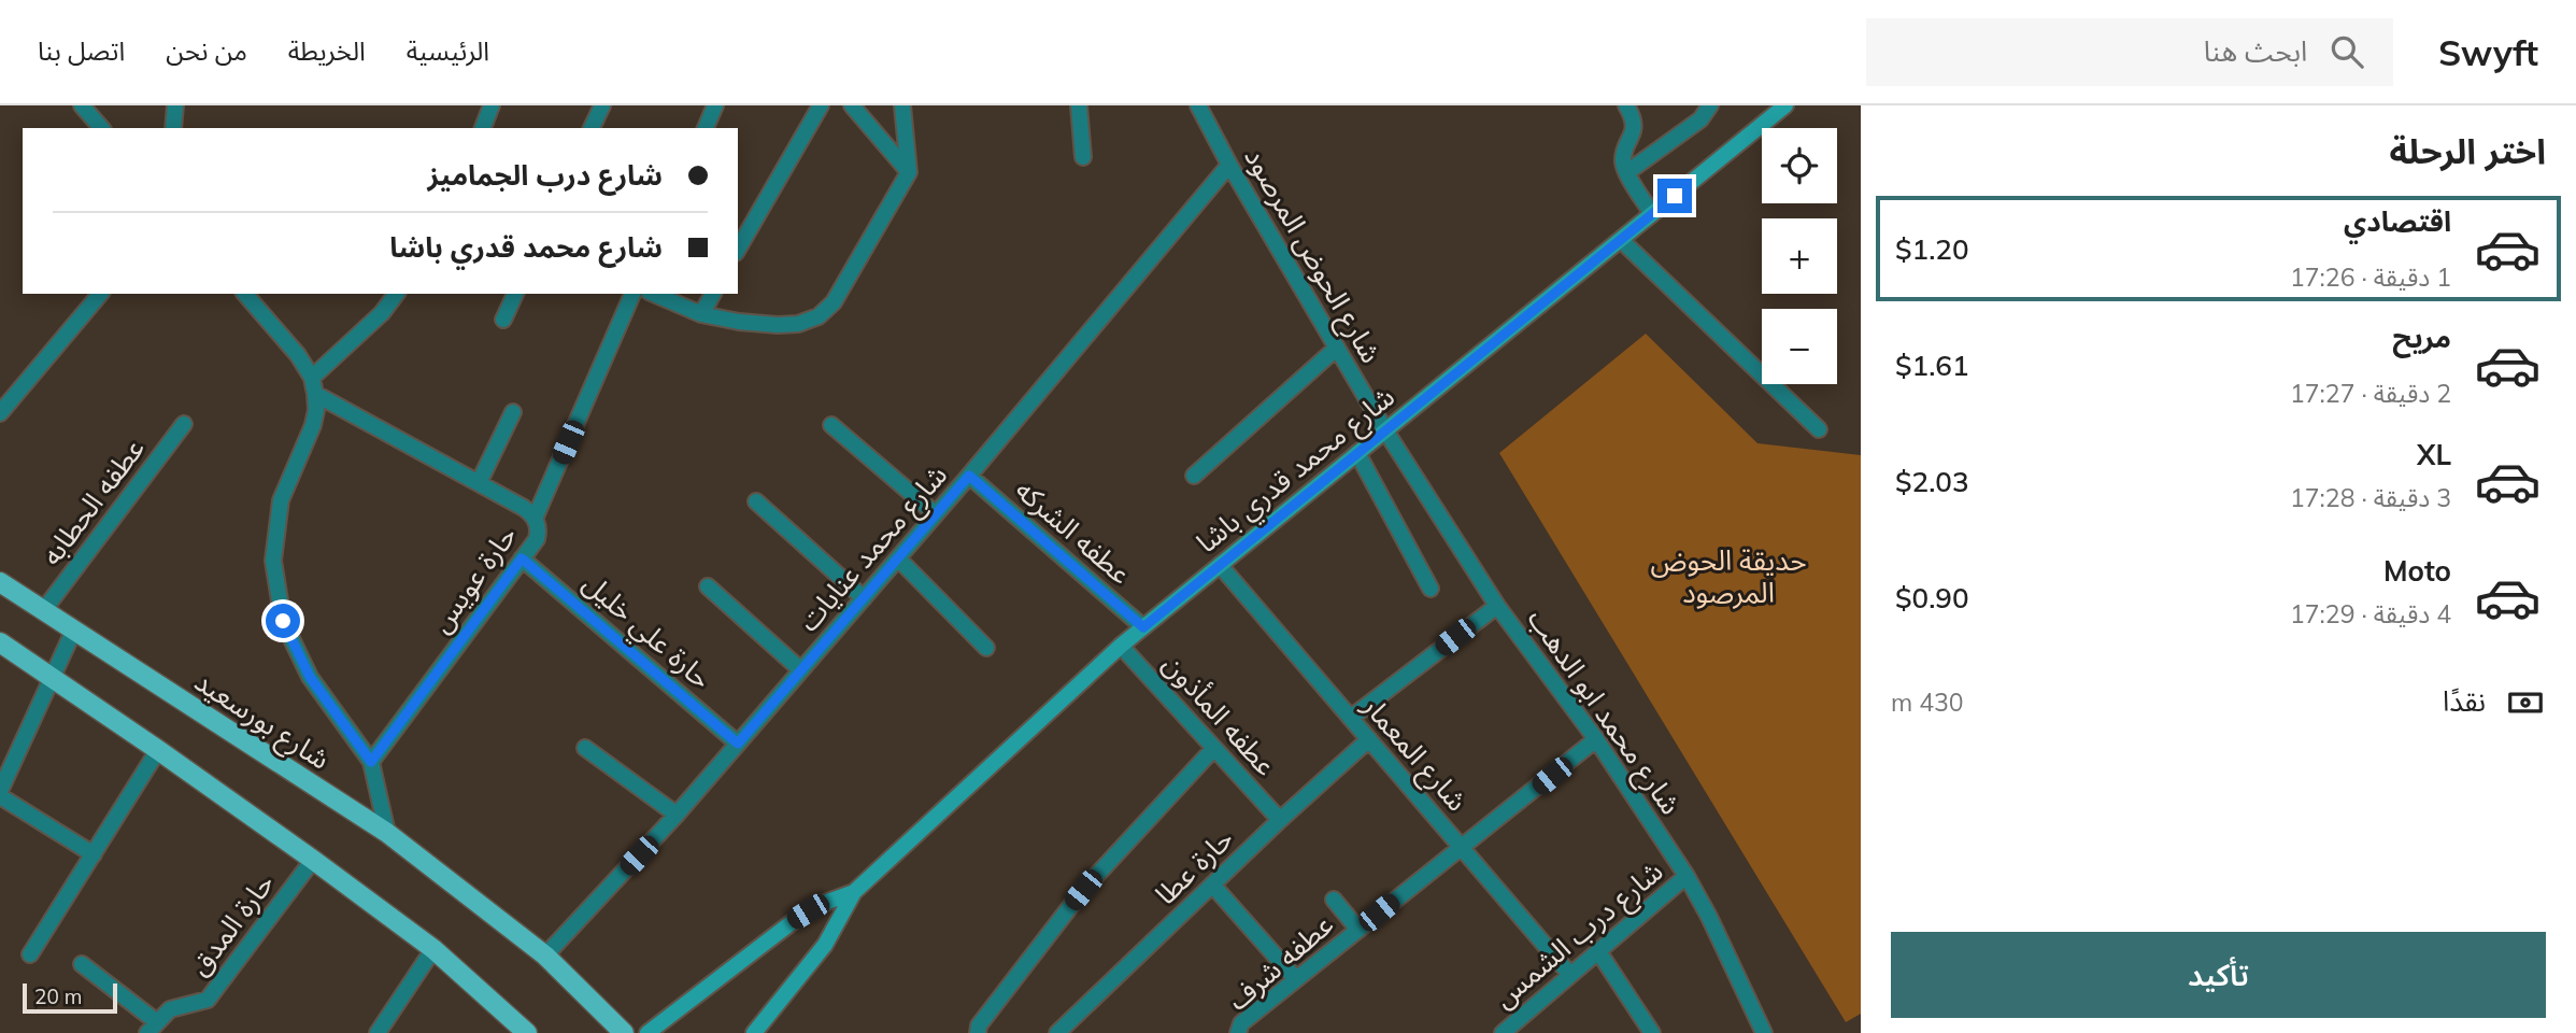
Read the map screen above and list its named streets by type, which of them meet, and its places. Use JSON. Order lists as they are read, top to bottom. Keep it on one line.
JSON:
{"streets":{"main road":["شارع بورسعيد"],"street":["شارع الحوض المرصود","شارع محمد قدري باشا","عطفه الحطابه","عطفه الشركه","شارع محمد عنايات","حارة عويس","حارة علي خليل","شارع محمد ابو الدهب","عطفه المأذون","شارع المعمار","حارة عطا","حارة المدق","شارع درب الشمس","عطفه شرف"]},"crossings":[["شارع الحوض المرصود","شارع محمد قدري باشا"],["شارع الحوض المرصود","شارع محمد عنايات"],["شارع الحوض المرصود","شارع محمد ابو الدهب"],["شارع محمد قدري باشا","عطفه الشركه"],["شارع محمد قدري باشا","شارع محمد ابو الدهب"],["شارع محمد قدري باشا","عطفه المأذون"],["شارع محمد قدري باشا","شارع المعمار"],["عطفه الحطابه","شارع بورسعيد"],["عطفه الشركه","شارع محمد عنايات"],["شارع محمد عنايات","حارة علي خليل"],["شارع محمد عنايات","شارع بورسعيد"],["حارة عويس","حارة علي خليل"],["شارع محمد ابو الدهب","شارع درب الشمس"],["شارع محمد ابو الدهب","عطفه شرف"],["عطفه المأذون","حارة عطا"],["شارع المعمار","حارة عطا"],["شارع المعمار","شارع درب الشمس"],["شارع المعمار","عطفه شرف"]],"parks":["حديقة الحوض المرصود"],"scale_bar":"20 m","page":{"header":"Swyft","search":"ابحث هنا","nav":["الرئيسية","الخريطة","من نحن","اتصل بنا"],"heading":"اختر الرحلة","map_buttons":["+","−"],"banner":["شارع درب الجماميز","شارع محمد قدري باشا"],"list":[{"name":"اقتصادي","note":"1 دقيقة · 17:26","value":"$1.20"},{"name":"مريح","note":"2 دقيقة · 17:27","value":"$1.61"},{"name":"XL","note":"3 دقيقة · 17:28","value":"$2.03"},{"name":"Moto","note":"4 دقيقة · 17:29","value":"$0.90"}],"pay":["نقدًا","430 m"],"buttons":"تأكيد","scale":"20 m"}}
